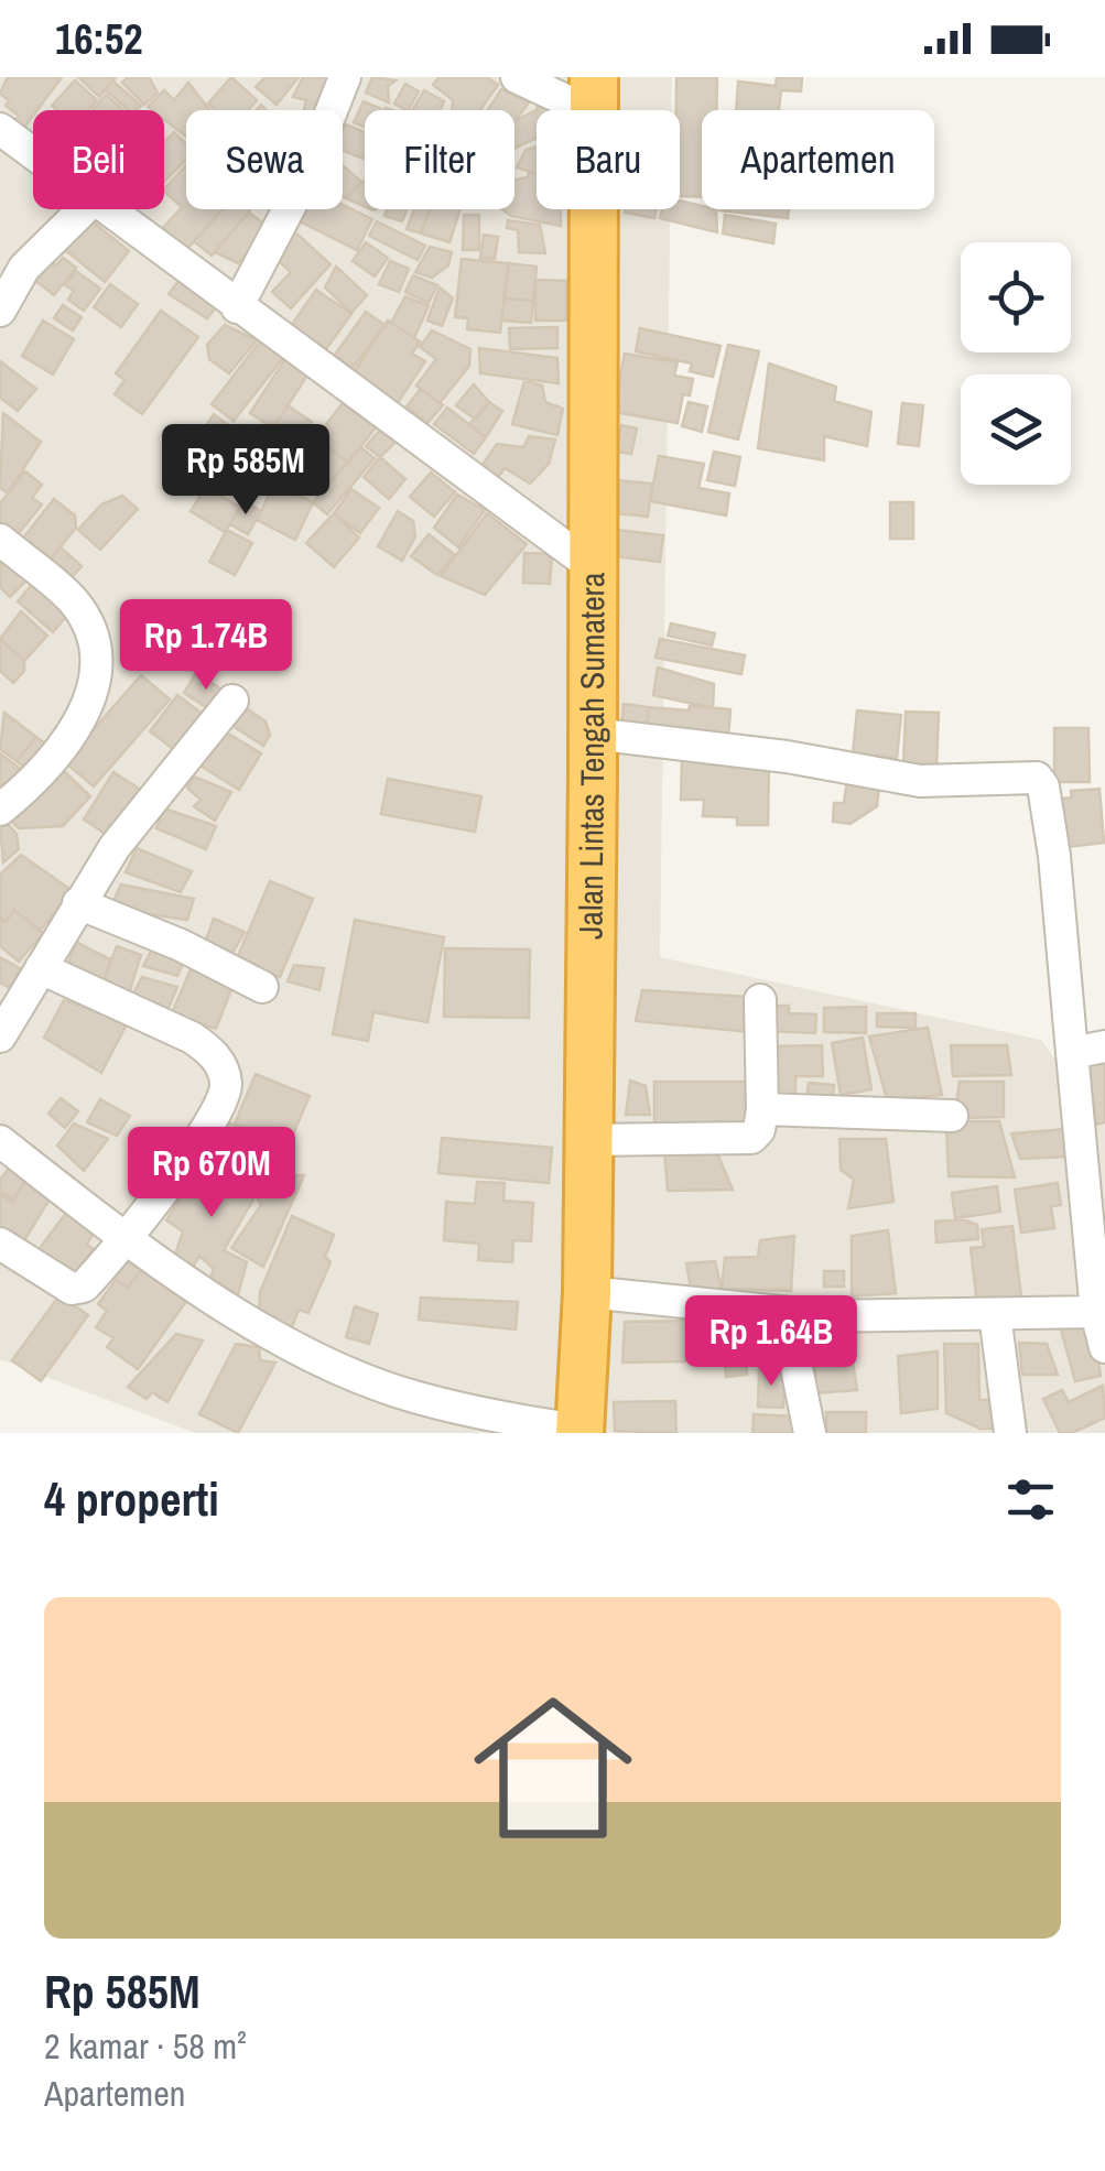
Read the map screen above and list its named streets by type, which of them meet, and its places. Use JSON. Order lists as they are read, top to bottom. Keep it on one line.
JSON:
{"streets":{"highway":["Jalan Lintas Tengah Sumatera"]},"page":{"status":"16:52","chip":["Beli","Sewa","Filter","Baru","Apartemen"],"price":["Rp 585M","Rp 1.74B","Rp 670M","Rp 1.64B"],"heading":"4 properti","list":[{"name":"Rp 585M","note":"2 kamar · 58 m² · Apartemen"}]}}
